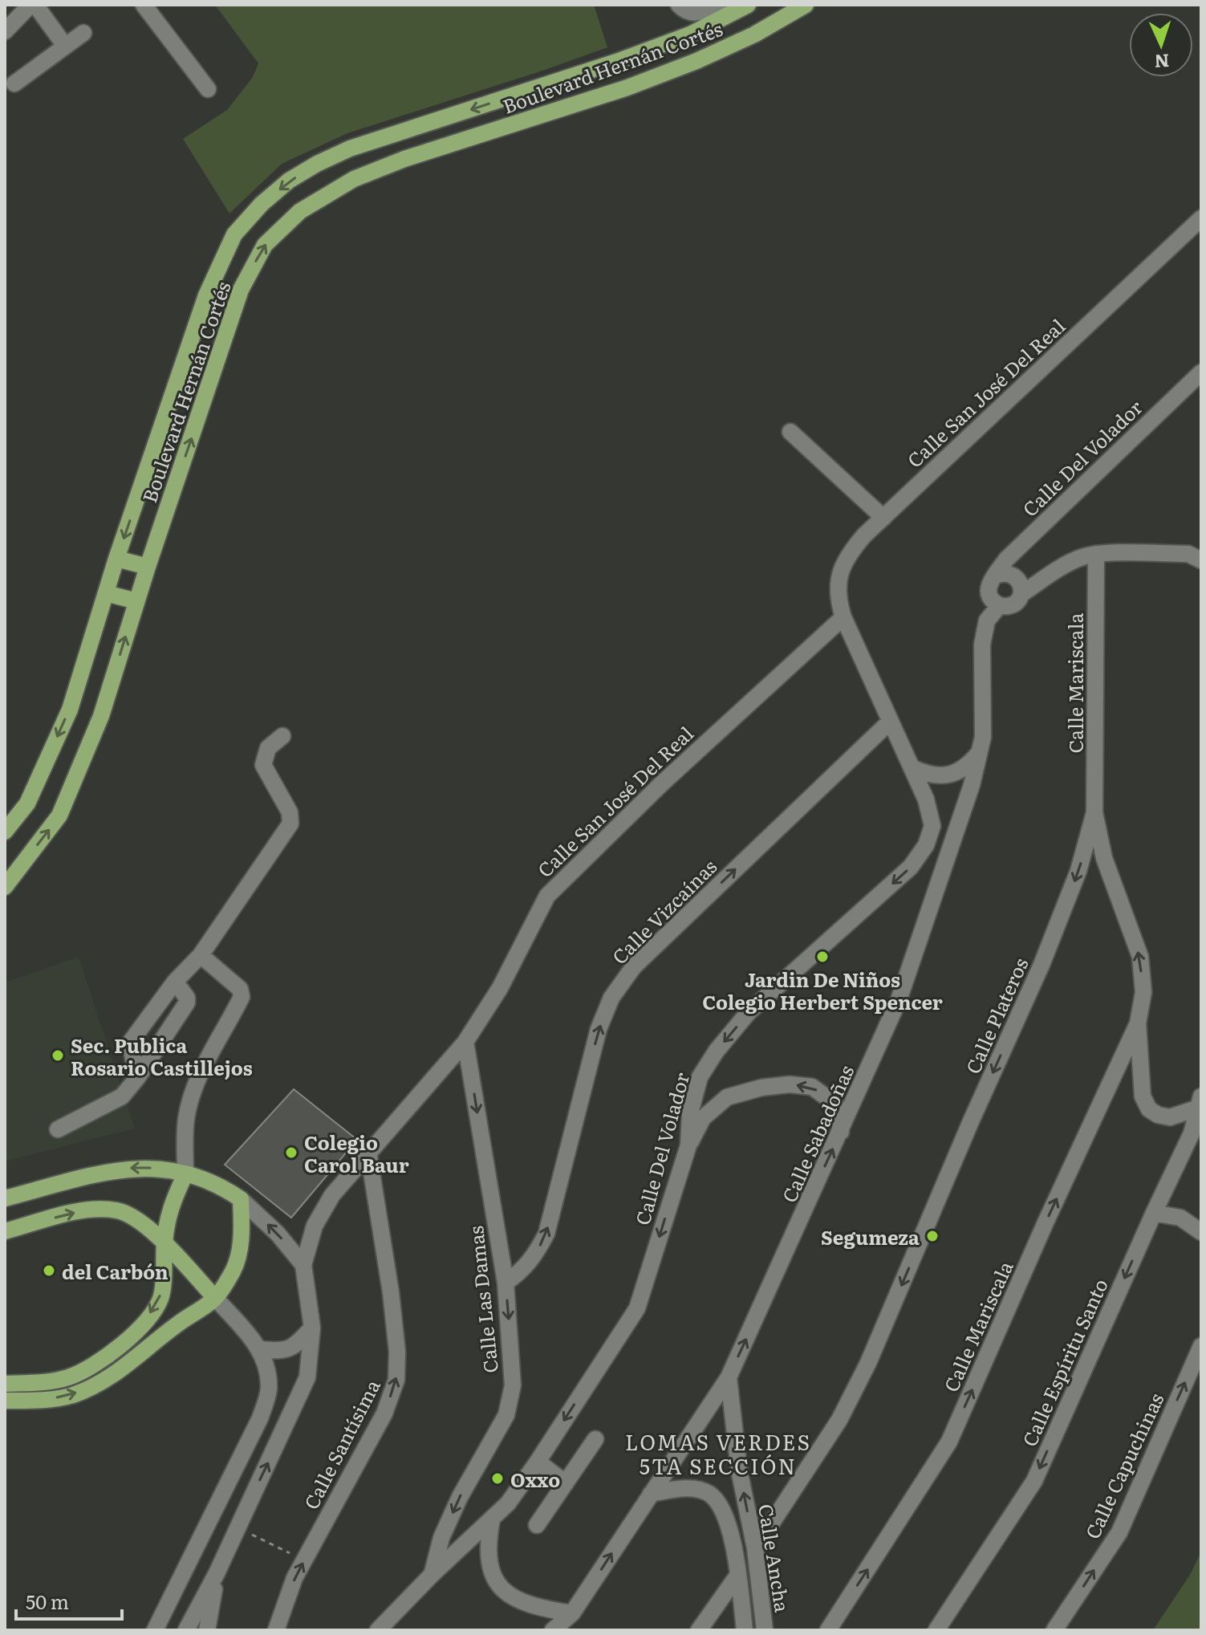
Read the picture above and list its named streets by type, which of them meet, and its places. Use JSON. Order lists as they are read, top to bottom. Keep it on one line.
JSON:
{"streets":{"main road":["Boulevard Hernán Cortés"],"street":["Calle San José Del Real","Calle Del Volador","Calle Mariscala","Calle Vizcaínas","Calle Plateros","Calle Sabadoñas","Calle Las Damas","Calle Espíritu Santo","Calle Santísima","Calle Capuchinas","Calle Ancha"]},"crossings":[["Calle San José Del Real","Calle Del Volador"],["Calle San José Del Real","Calle Vizcaínas"],["Calle San José Del Real","Calle Las Damas"],["Calle San José Del Real","Calle Santísima"],["Calle Del Volador","Calle Vizcaínas"],["Calle Del Volador","Calle Sabadoñas"],["Calle Del Volador","Calle Las Damas"],["Calle Mariscala","Calle Plateros"],["Calle Vizcaínas","Calle Las Damas"],["Calle Plateros","Calle Ancha"],["Calle Sabadoñas","Calle Ancha"]],"one_way":["Calle Del Volador","Calle Mariscala","Calle Vizcaínas","Calle Plateros","Calle Las Damas","Calle Espíritu Santo","Calle Capuchinas","Calle Ancha"],"districts":["LOMAS VERDES 5TA SECCIÓN"],"places":["Jardin De Niños Colegio Herbert Spencer","Sec. Publica Rosario Castillejos","Colegio Carol Baur","Segumeza","del Carbón","Oxxo"],"scale_bar":"50 m","north":"bottom"}
